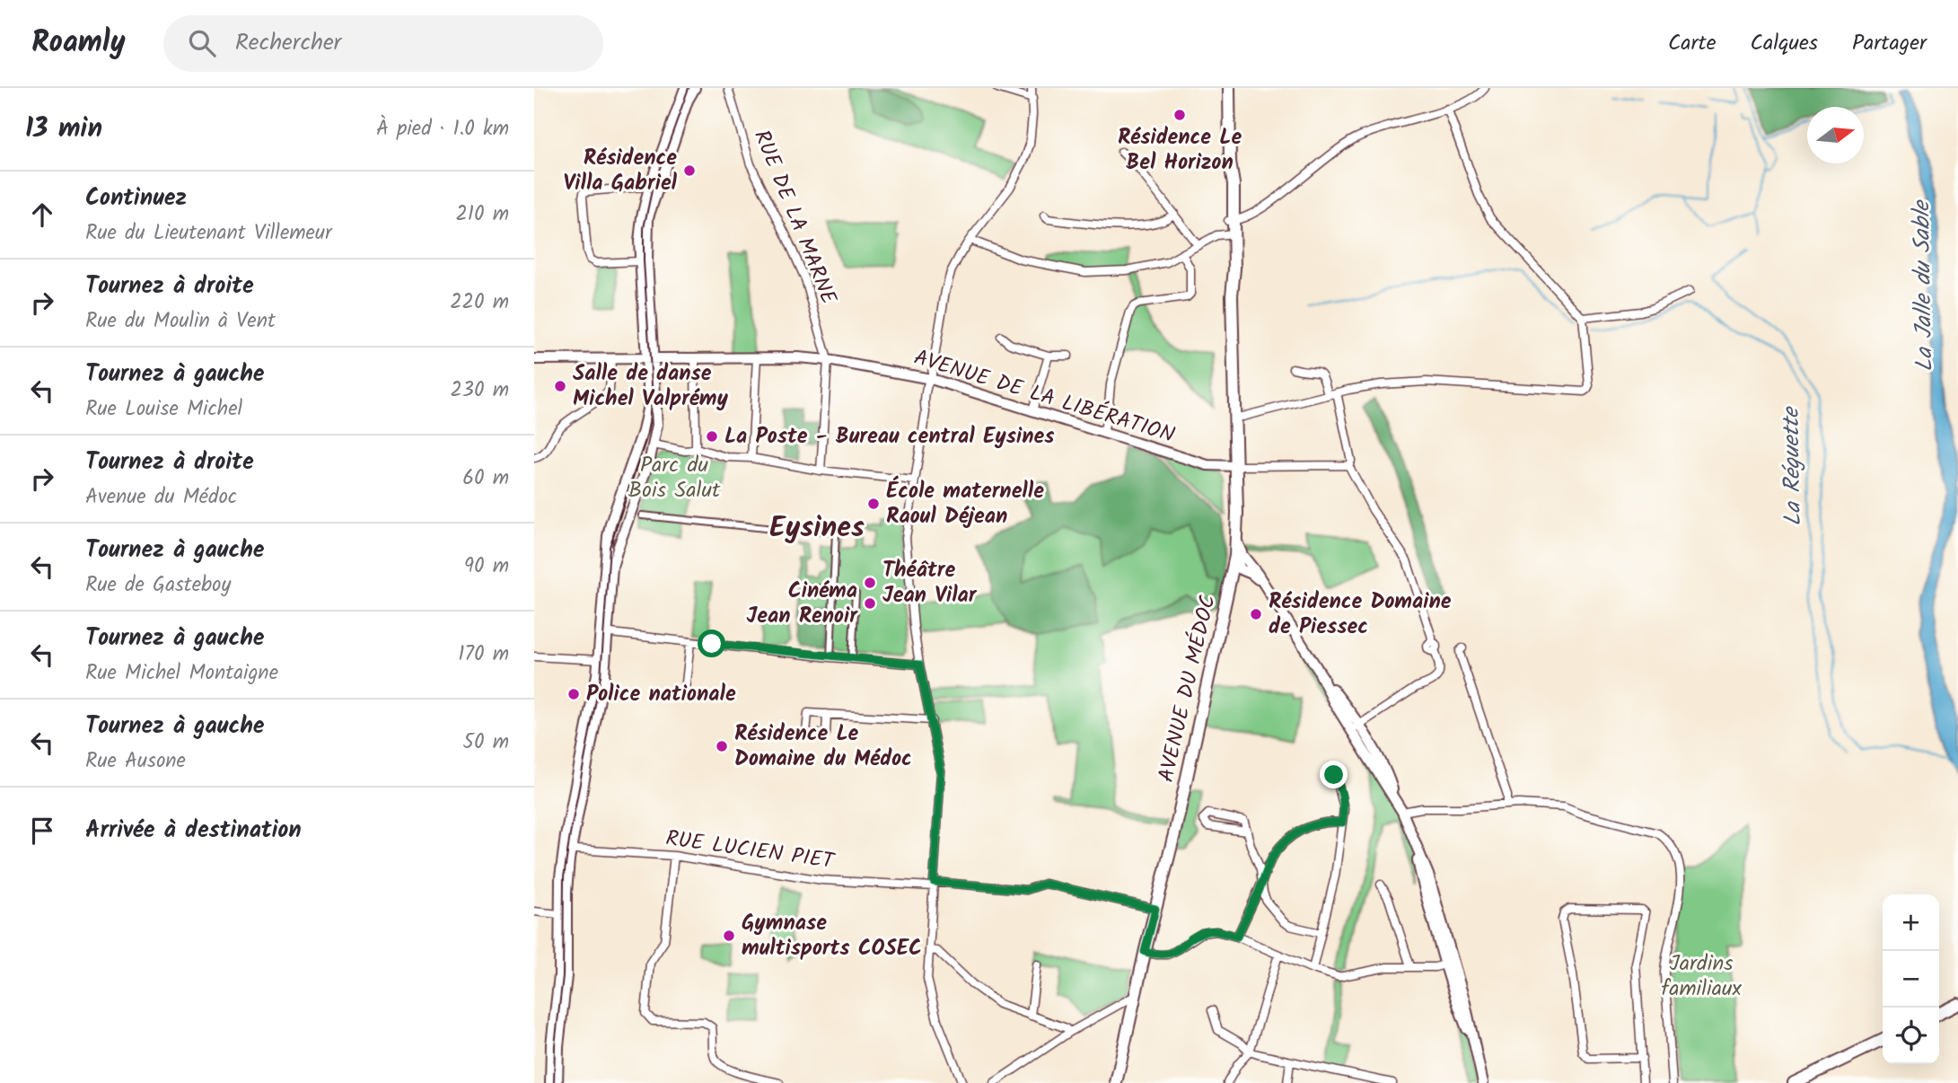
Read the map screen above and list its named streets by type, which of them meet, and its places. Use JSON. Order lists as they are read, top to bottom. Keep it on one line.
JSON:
{"streets":{"main road":["AVENUE DU MÉDOC"],"street":["RUE DE LA MARNE","AVENUE DE LA LIBÉRATION","RUE LUCIEN PIET"]},"crossings":[["RUE DE LA MARNE","AVENUE DE LA LIBÉRATION"],["AVENUE DE LA LIBÉRATION","AVENUE DU MÉDOC"],["AVENUE DU MÉDOC","RUE LUCIEN PIET"]],"districts":["Eysines"],"water":["La Jalle du Sable","La Réguette"],"parks":["Parc du Bois Salut","Jardins familiaux"],"places":["Résidence Le Bel Horizon","Résidence Villa Gabriel","Salle de danse Michel Valprémy","La Poste - Bureau central Eysines","École maternelle Raoul Déjean","Théâtre Jean Vilar","Cinéma Jean Renoir","Résidence Domaine de Piessec","Police nationale","Résidence Le Domaine du Médoc","Gymnase multisports COSEC"],"north":"right","page":{"header":"Roamly","search":"Rechercher","nav":["Carte","Calques","Partager"],"heading":["13 min","À pied · 1.0 km"],"list":[["Continuez","Rue du Lieutenant Villemeur","210 m"],["Tournez à droite","Rue du Moulin à Vent","220 m"],["Tournez à gauche","Rue Louise Michel","230 m"],["Tournez à droite","Avenue du Médoc","60 m"],["Tournez à gauche","Rue de Gasteboy","90 m"],["Tournez à gauche","Rue Michel Montaigne","170 m"],["Tournez à gauche","Rue Ausone","50 m"],"Arrivée à destination"],"map_buttons":["+","−"]}}
